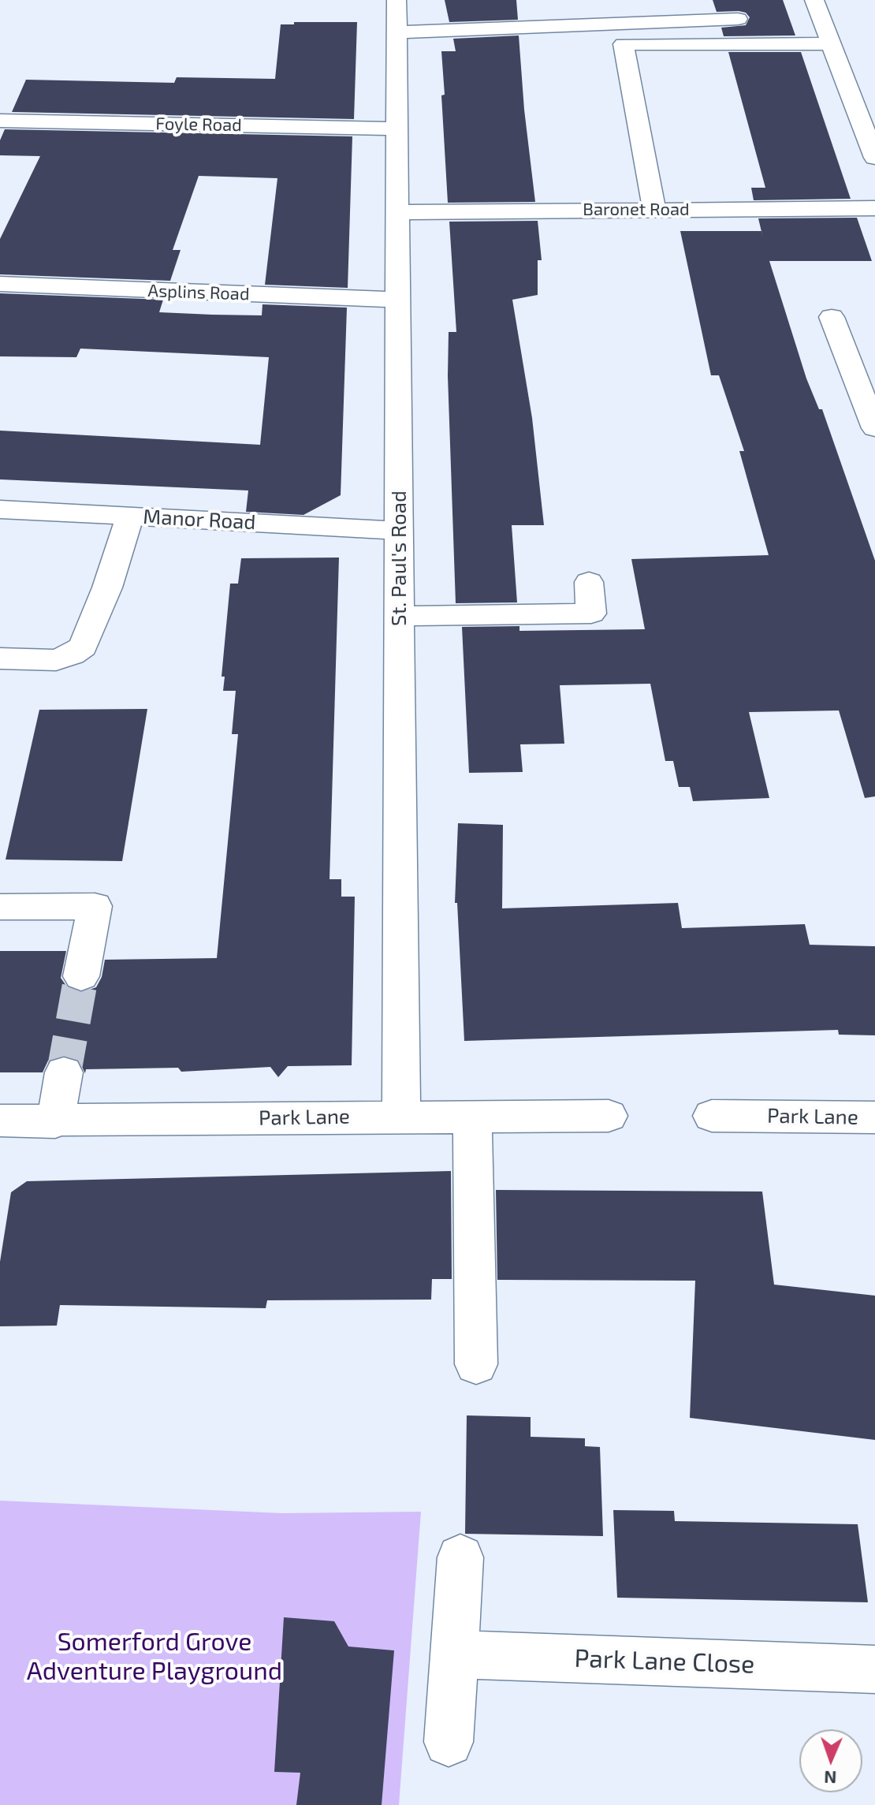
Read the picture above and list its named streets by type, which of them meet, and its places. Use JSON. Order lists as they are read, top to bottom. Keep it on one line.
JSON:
{"streets":{"street":["Foyle Road","Baronet Road","Asplins Road","Manor Road","St. Paul's Road","Park Lane","Park Lane Close"]},"crossings":[["Foyle Road","St. Paul's Road"],["Baronet Road","St. Paul's Road"],["Asplins Road","St. Paul's Road"],["Manor Road","St. Paul's Road"],["St. Paul's Road","Park Lane"]],"parks":["Somerford Grove Adventure Playground"],"north":"bottom"}
